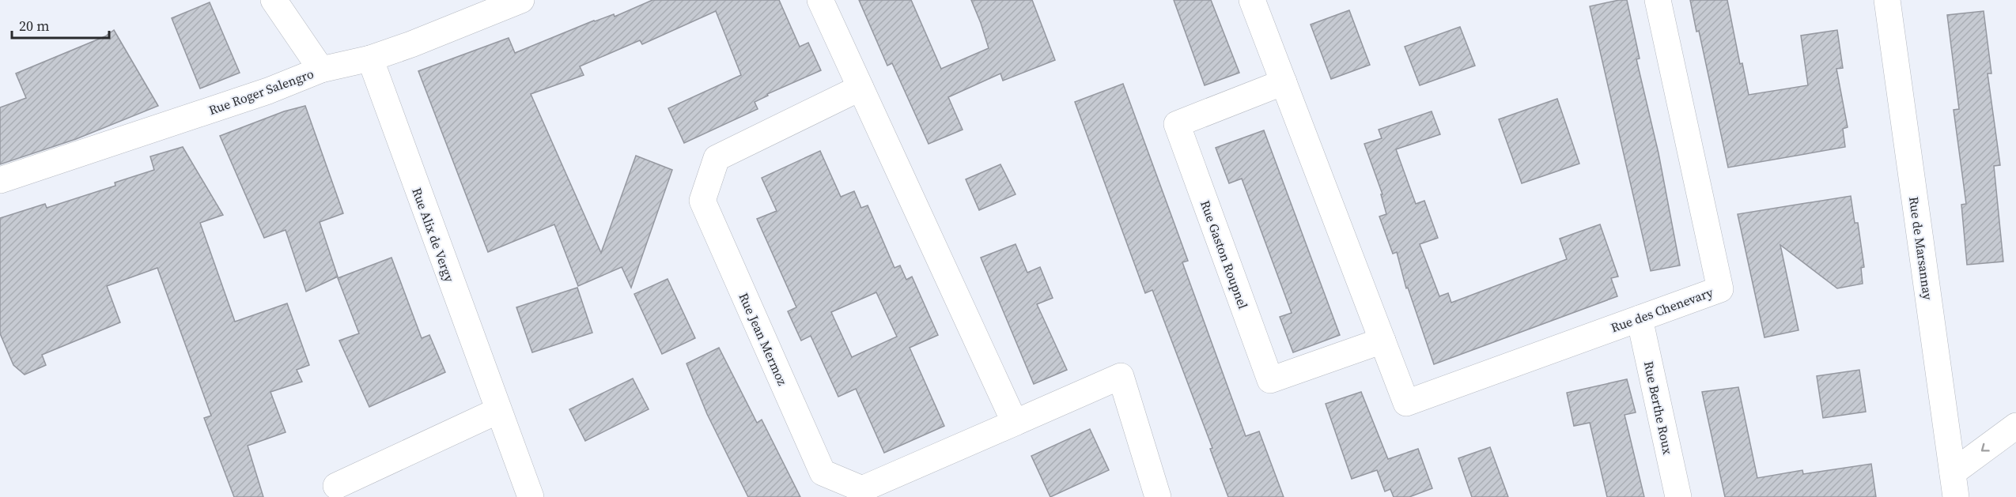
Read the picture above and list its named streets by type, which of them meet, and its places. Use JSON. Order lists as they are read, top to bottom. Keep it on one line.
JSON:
{"streets":{"street":["Rue Roger Salengro","Rue Alix de Vergy","Rue de Marsannay","Rue Gaston Roupnel","Rue des Chenevary","Rue Jean Mermoz","Rue Berthe Roux"]},"crossings":[["Rue Roger Salengro","Rue Alix de Vergy"],["Rue Gaston Roupnel","Rue des Chenevary"],["Rue des Chenevary","Rue Berthe Roux"]],"scale_bar":"20 m"}
